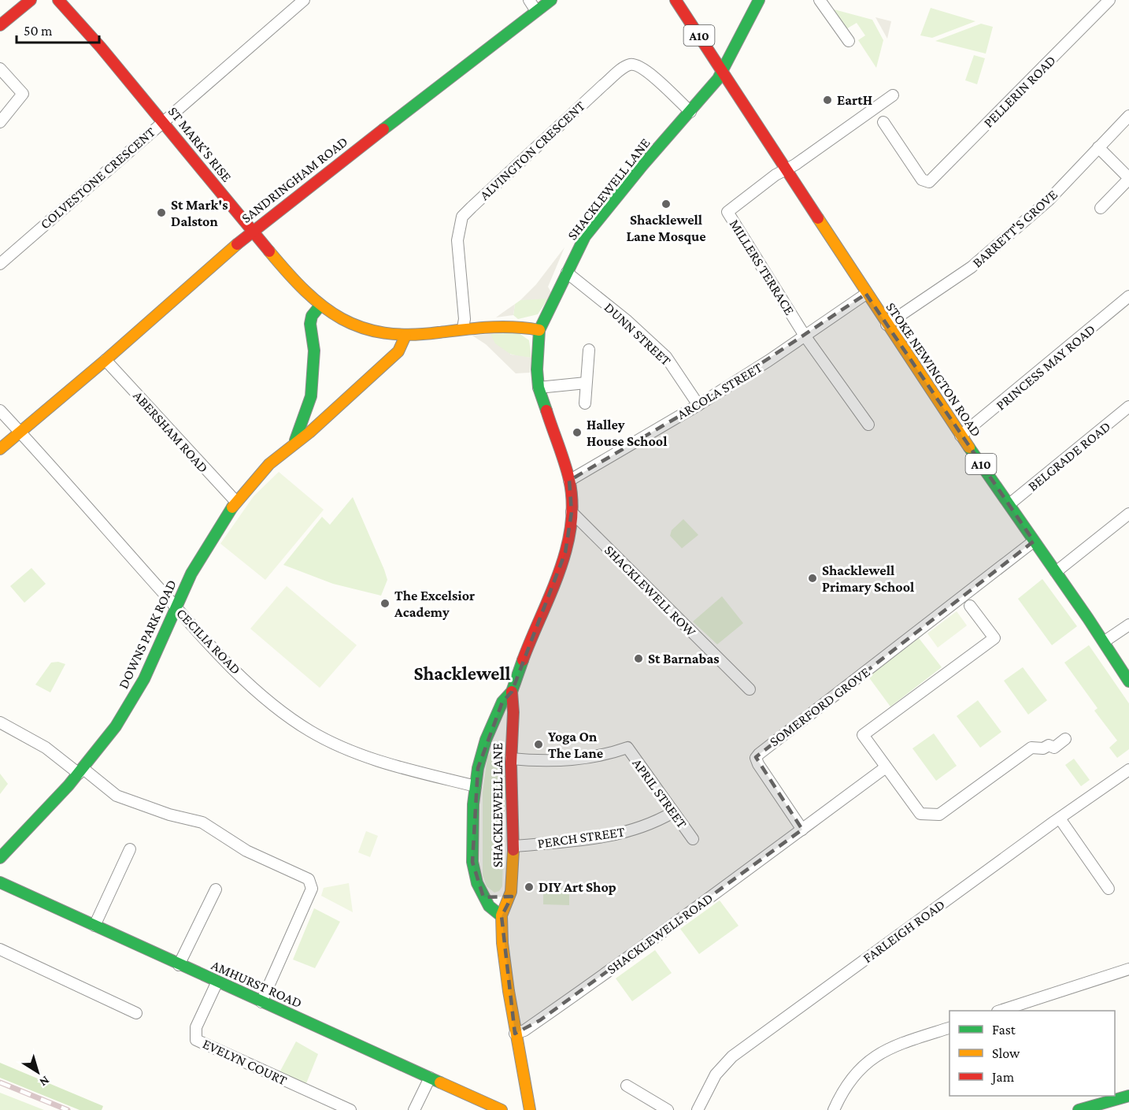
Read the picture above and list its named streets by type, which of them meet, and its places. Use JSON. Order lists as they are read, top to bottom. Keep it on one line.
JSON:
{"streets":{"main road":["A10","ST MARK'S RISE","SANDRINGHAM ROAD","SHACKLEWELL LANE","STOKE NEWINGTON ROAD","DOWNS PARK ROAD","AMHURST ROAD"],"street":["PELLERIN ROAD","ALVINGTON CRESCENT","COLVESTONE CRESCENT","BARRETT'S GROVE","MILLERS TERRACE","DUNN STREET","PRINCESS MAY ROAD","ARCOLA STREET","ABERSHAM ROAD","BELGRADE ROAD","SHACKLEWELL ROW","CECILIA ROAD","SOMERFORD GROVE","APRIL STREET","PERCH STREET","FARLEIGH ROAD","SHACKLEWELL ROAD","EVELYN COURT"]},"crossings":[["A10","SHACKLEWELL LANE"],["A10","STOKE NEWINGTON ROAD"],["ST MARK'S RISE","ALVINGTON CRESCENT"],["ST MARK'S RISE","COLVESTONE CRESCENT"],["ST MARK'S RISE","SANDRINGHAM ROAD"],["ST MARK'S RISE","SHACKLEWELL LANE"],["ST MARK'S RISE","DOWNS PARK ROAD"],["ALVINGTON CRESCENT","SHACKLEWELL LANE"],["SANDRINGHAM ROAD","ABERSHAM ROAD"],["SANDRINGHAM ROAD","CECILIA ROAD"],["SHACKLEWELL LANE","DUNN STREET"],["SHACKLEWELL LANE","STOKE NEWINGTON ROAD"],["SHACKLEWELL LANE","ARCOLA STREET"],["SHACKLEWELL LANE","SHACKLEWELL ROW"],["SHACKLEWELL LANE","CECILIA ROAD"],["SHACKLEWELL LANE","APRIL STREET"],["SHACKLEWELL LANE","PERCH STREET"],["SHACKLEWELL LANE","SHACKLEWELL ROAD"],["BARRETT'S GROVE","STOKE NEWINGTON ROAD"],["MILLERS TERRACE","STOKE NEWINGTON ROAD"],["MILLERS TERRACE","ARCOLA STREET"],["DUNN STREET","ARCOLA STREET"],["PRINCESS MAY ROAD","STOKE NEWINGTON ROAD"],["STOKE NEWINGTON ROAD","ARCOLA STREET"],["STOKE NEWINGTON ROAD","BELGRADE ROAD"],["STOKE NEWINGTON ROAD","SOMERFORD GROVE"],["ABERSHAM ROAD","DOWNS PARK ROAD"],["DOWNS PARK ROAD","CECILIA ROAD"],["SOMERFORD GROVE","SHACKLEWELL ROAD"],["APRIL STREET","PERCH STREET"],["AMHURST ROAD","EVELYN COURT"]],"districts":["Shacklewell"],"places":["EartH","Shacklewell Lane Mosque","St Mark's Dalston","Halley House School","Shacklewell Primary School","The Excelsior Academy","St Barnabas","Yoga On The Lane","DIY Art Shop"],"legend":["Fast","Slow","Jam"],"scale_bar":"50 m","north":"bottom right"}
